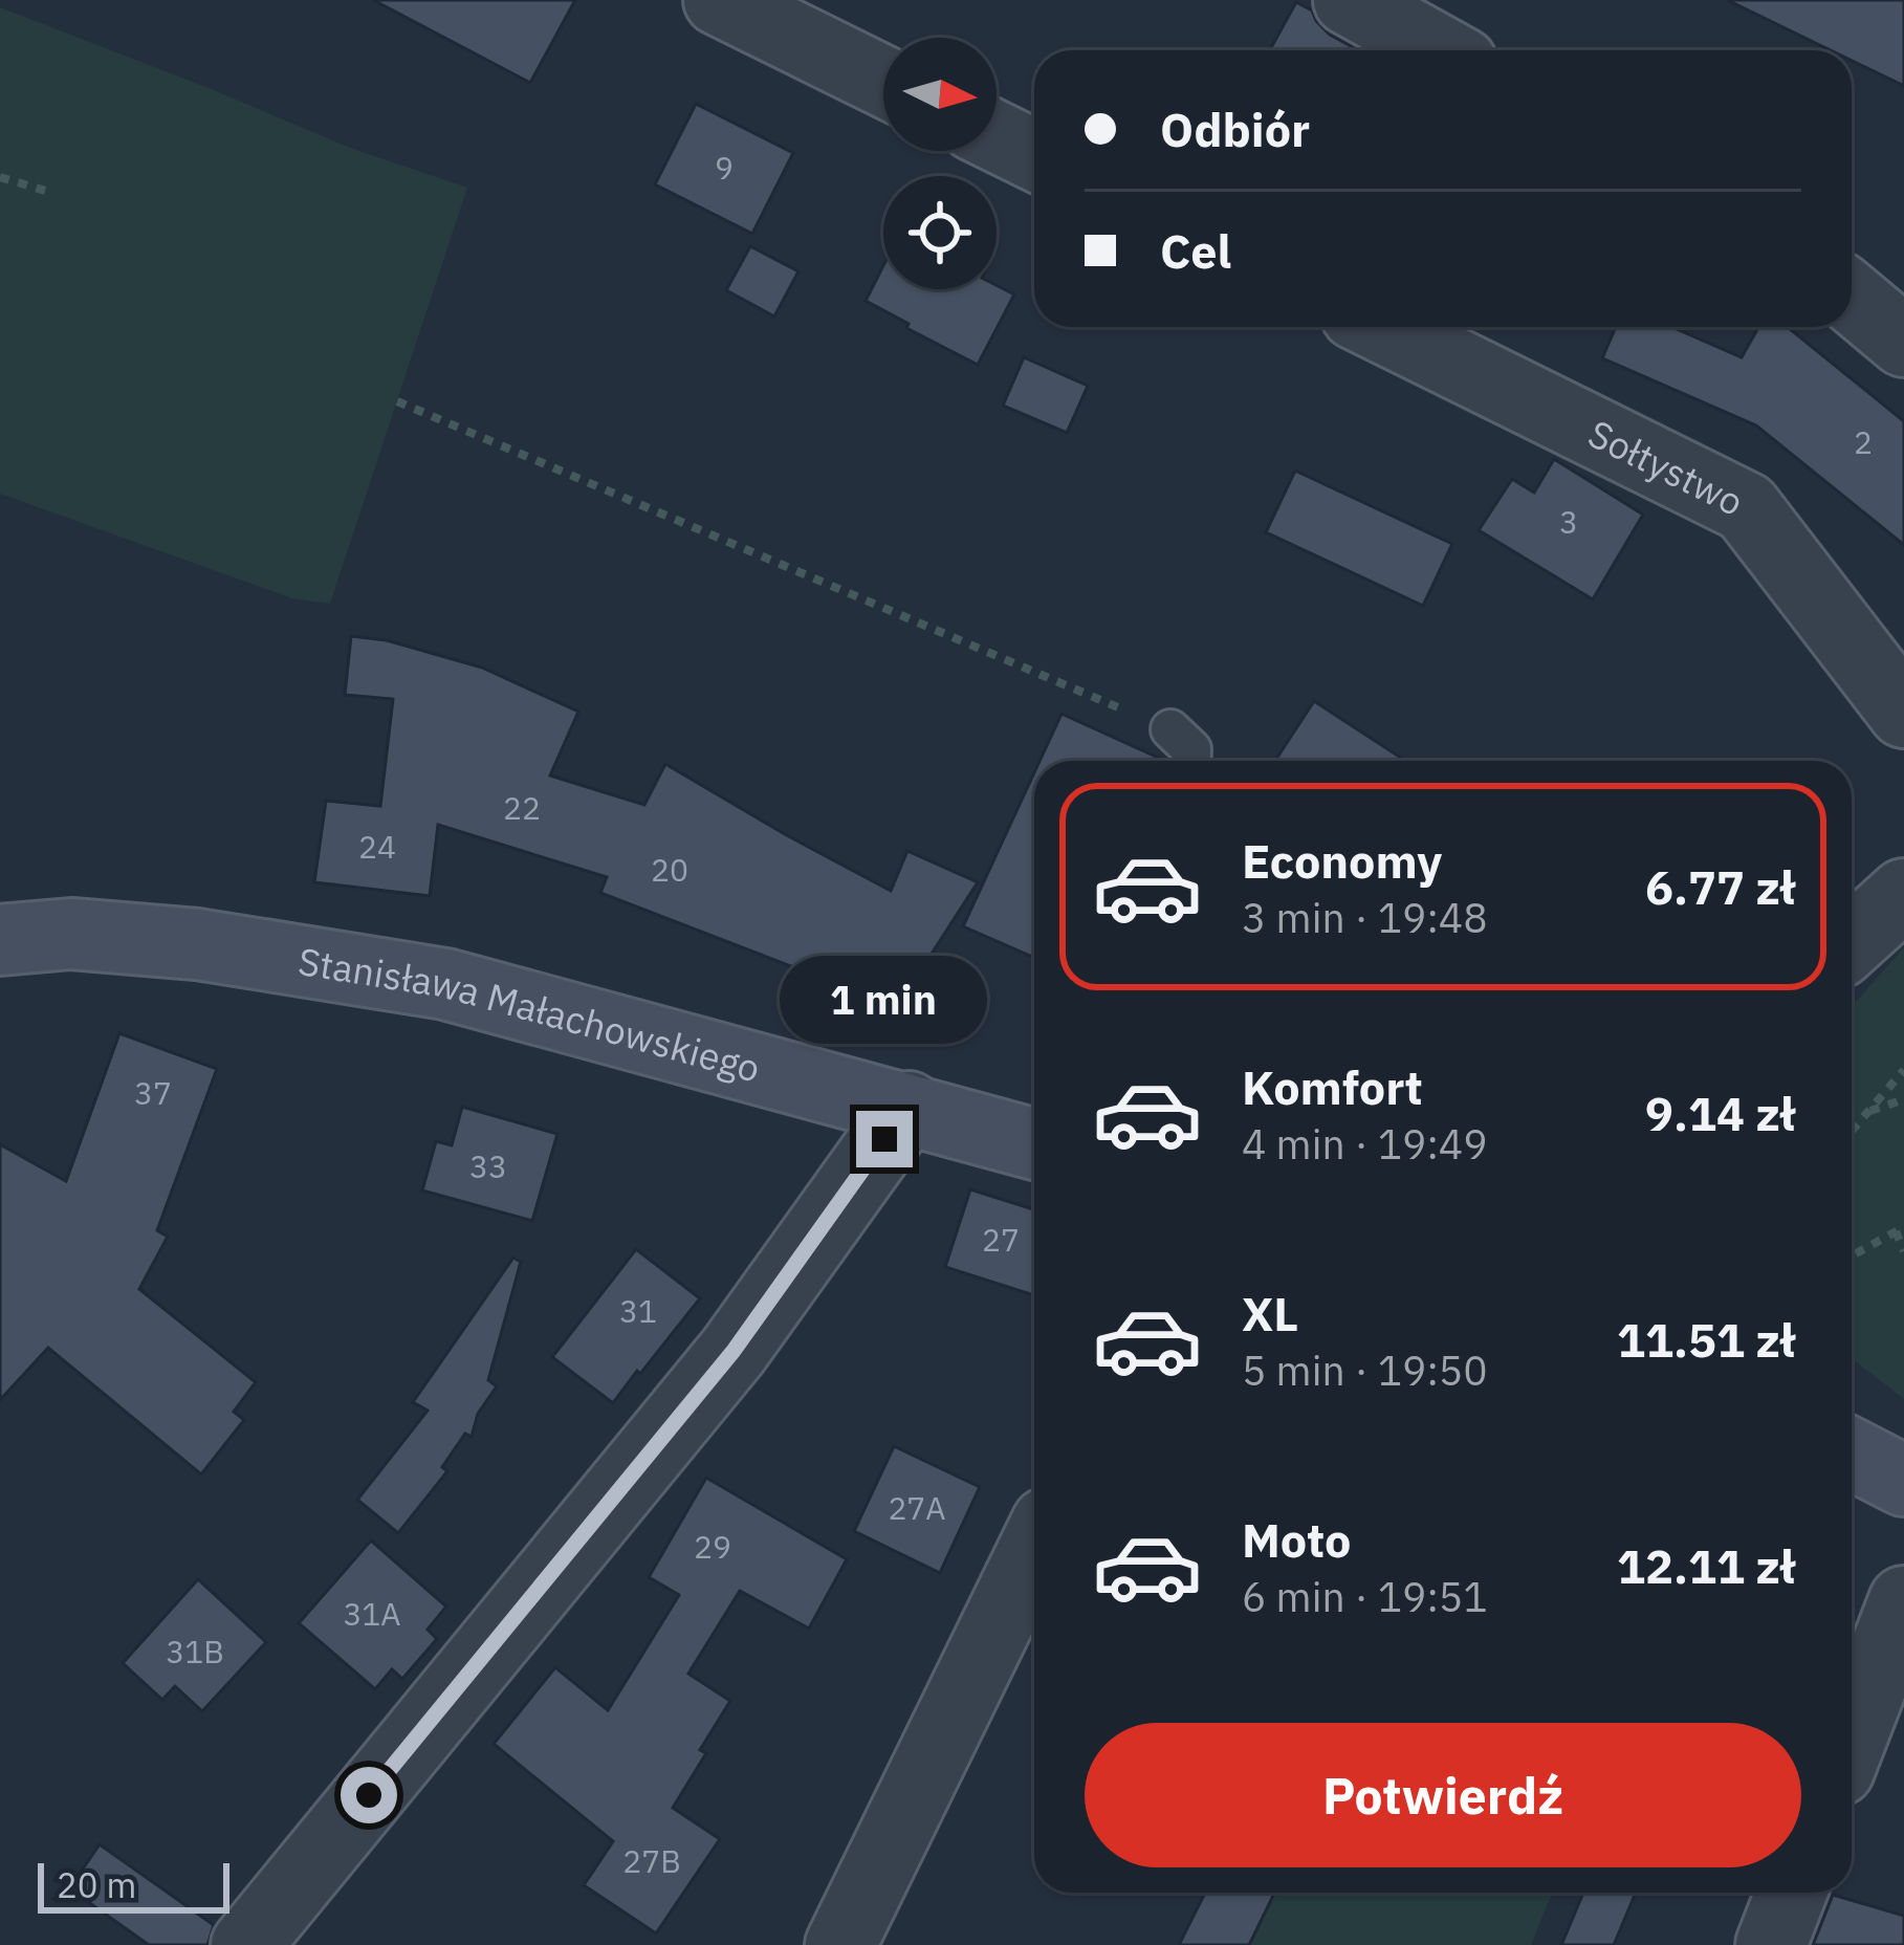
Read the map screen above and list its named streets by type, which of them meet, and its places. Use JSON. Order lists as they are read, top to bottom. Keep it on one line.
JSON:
{"streets":{"street":["Sołtystwo","Stanisława Małachowskiego"]},"house_numbers":["9","2","3","22","24","20","37","33","27","31","27A","29","31A","31B","27B"],"scale_bar":"20 m","north":"right","page":{"banner":["Odbiór","Cel"],"list":[{"name":"Economy","note":"3 min · 19:48","value":"6.77 zł"},{"name":"Komfort","note":"4 min · 19:49","value":"9.14 zł"},{"name":"XL","note":"5 min · 19:50","value":"11.51 zł"},{"name":"Moto","note":"6 min · 19:51","value":"12.11 zł"}],"bubble":"1 min","buttons":"Potwierdź","scale":"20 m"}}
